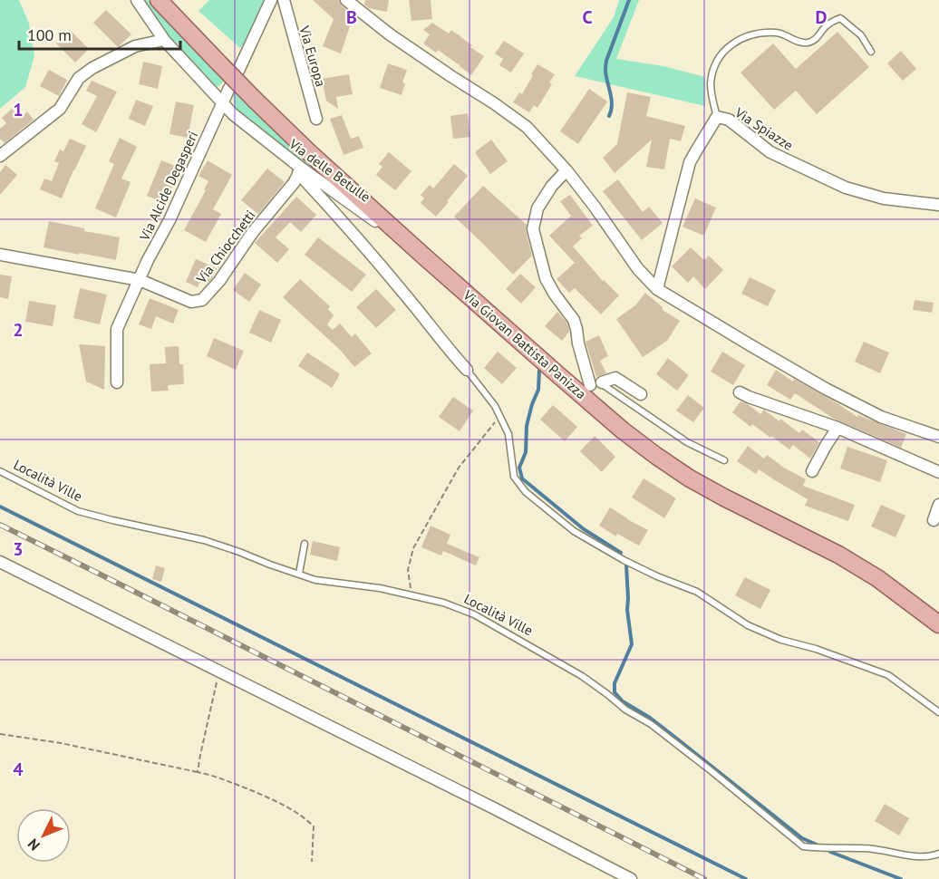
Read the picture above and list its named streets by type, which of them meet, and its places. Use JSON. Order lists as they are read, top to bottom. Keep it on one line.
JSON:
{"streets":{"main road":["Via Giovan Battista Panizza"],"street":["Via Europa","Via Spiazze","Via delle Betulle","Via Alcide Degasperi","Via Chiocchetti"],"lane":["Località Ville"]},"crossings":[["Via delle Betulle","Via Alcide Degasperi"],["Via delle Betulle","Via Chiocchetti"],["Via delle Betulle","Via Giovan Battista Panizza"],["Via Alcide Degasperi","Via Chiocchetti"]],"scale_bar":"100 m","north":"bottom left","grid":{"columns":["B","C","D"],"rows":["1","2","3","4"]}}
